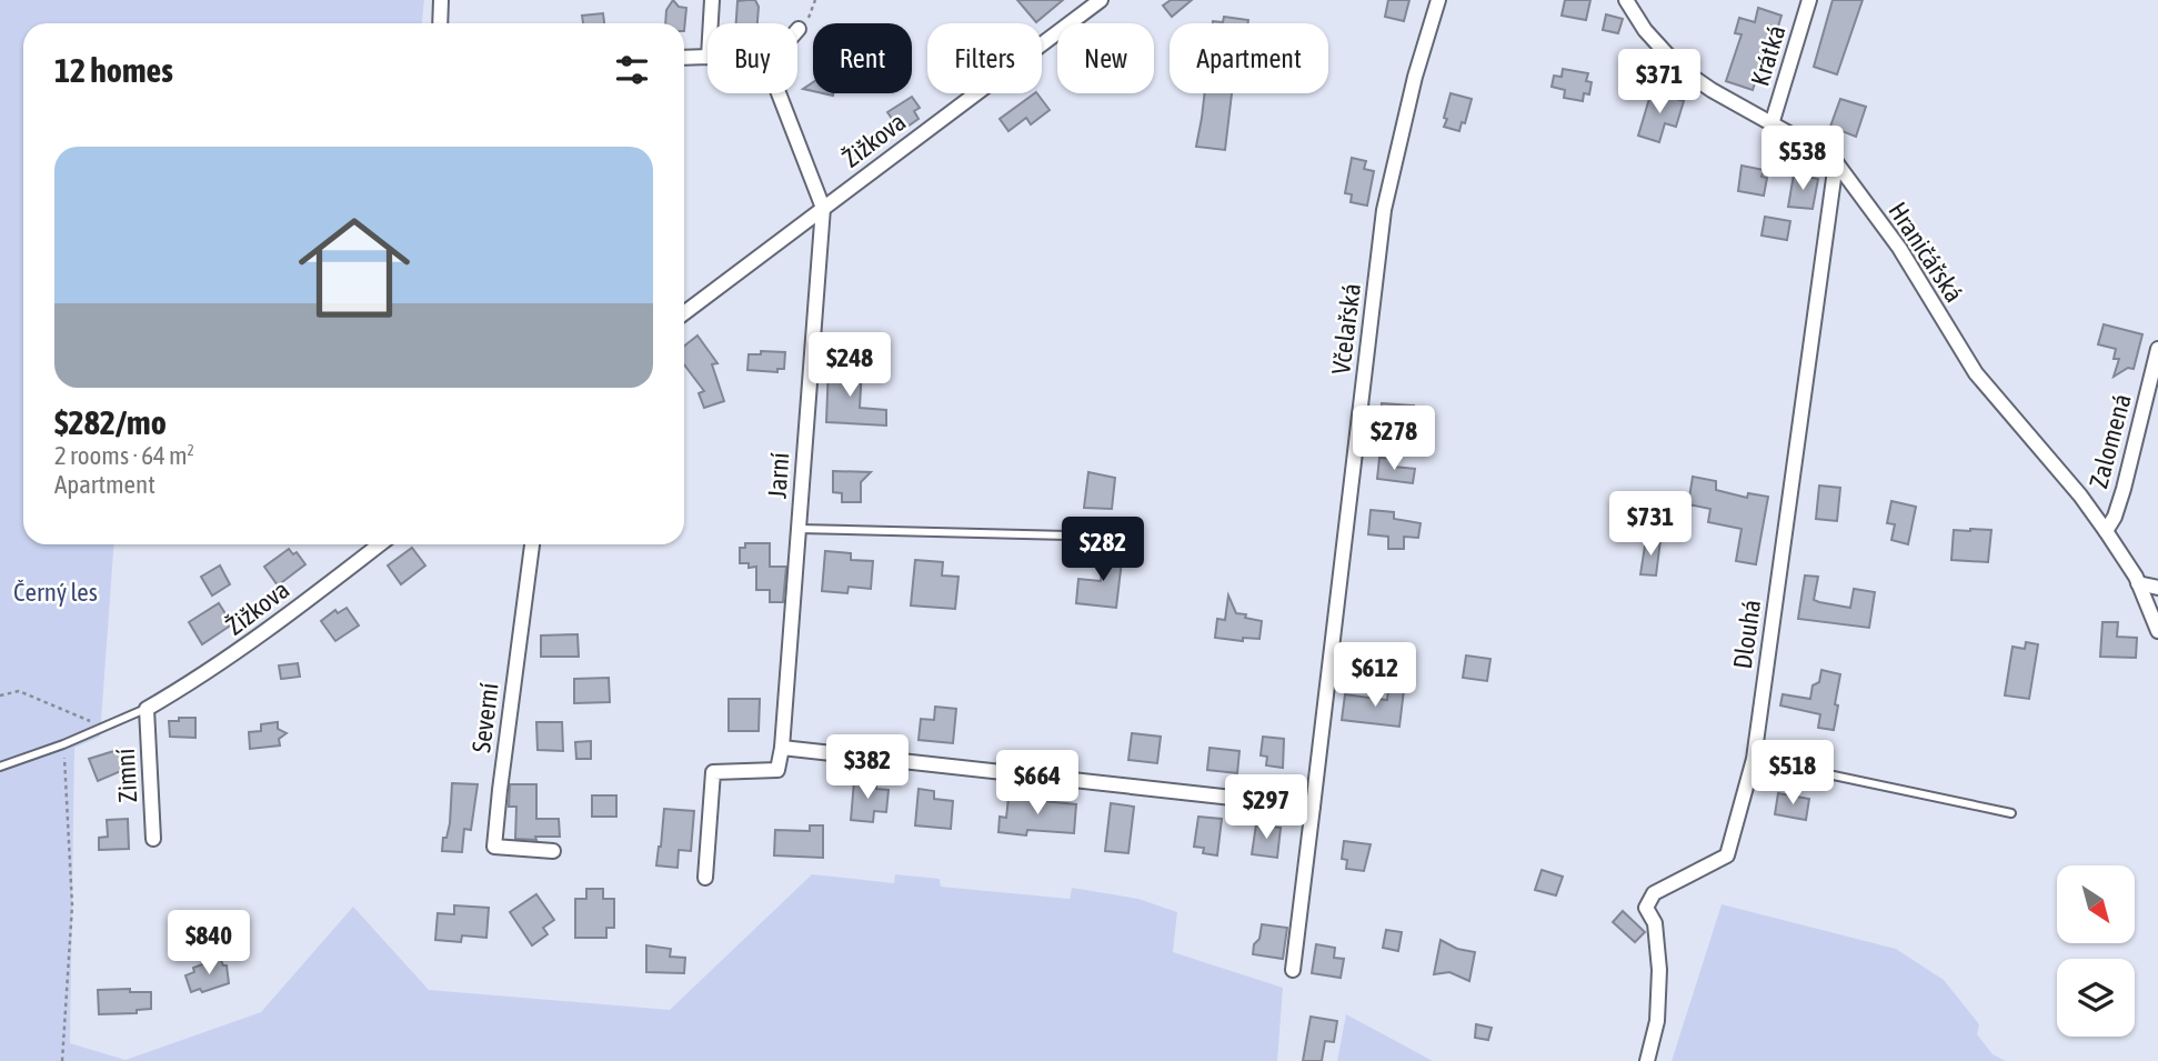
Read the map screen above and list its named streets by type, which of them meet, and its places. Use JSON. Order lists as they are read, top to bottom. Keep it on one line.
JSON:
{"streets":{"street":["Krátká","Žižkova","Hraničářská","Včelařská","Zalomená","Jarní","Dlouhá","Severní","Zimní"]},"crossings":[["Krátká","Hraničářská"],["Žižkova","Jarní"],["Žižkova","Zimní"],["Hraničářská","Zalomená"],["Hraničářská","Dlouhá"]],"parks":["Černý les"],"north":"bottom right","page":{"chip":["Buy","Rent","Filters","New","Apartment"],"heading":"12 homes","price":["$371","$538","$248","$278","$731","$282","$612","$382","$518","$664","$297","$840"],"list":[{"name":"$282/mo","note":"2 rooms · 64 m² · Apartment"}]}}
